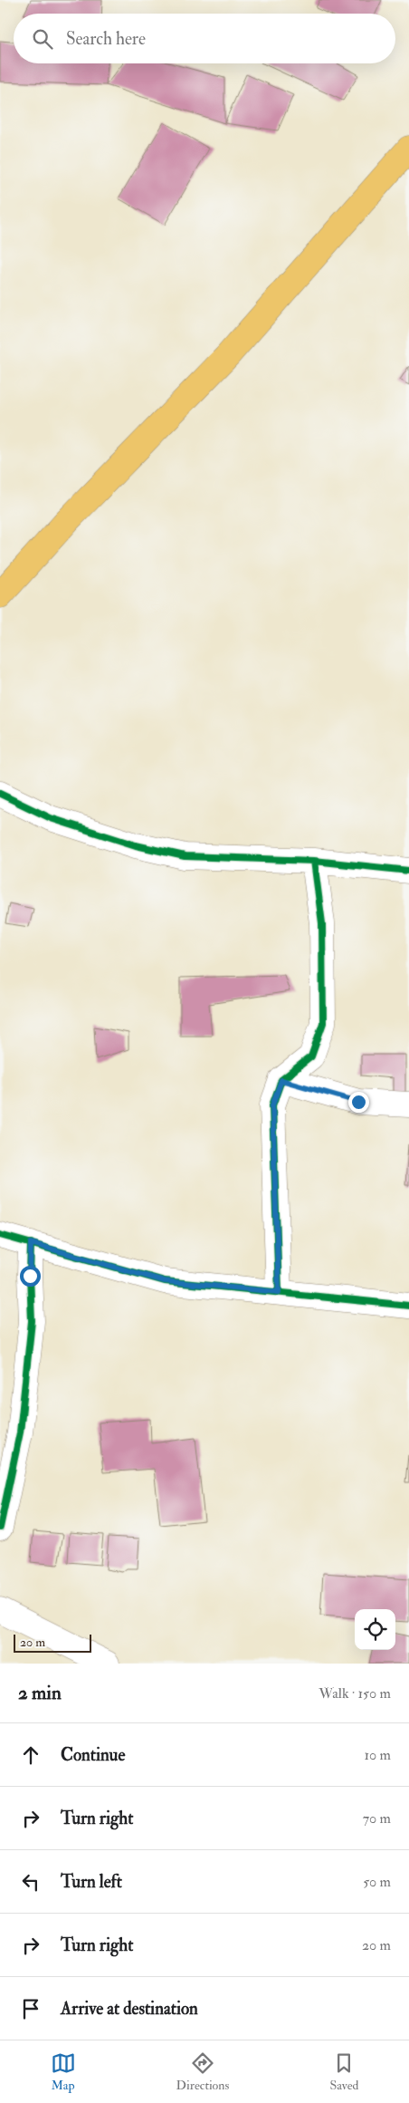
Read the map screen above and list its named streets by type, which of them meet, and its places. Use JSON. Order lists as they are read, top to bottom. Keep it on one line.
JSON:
{"scale_bar":"20 m","page":{"search":"Search here","scale":"20 m","heading":["2 min","Walk · 150 m"],"list":[["Continue","10 m"],["Turn right","70 m"],["Turn left","50 m"],["Turn right","20 m"],"Arrive at destination"],"nav":["Map","Directions","Saved"]}}
